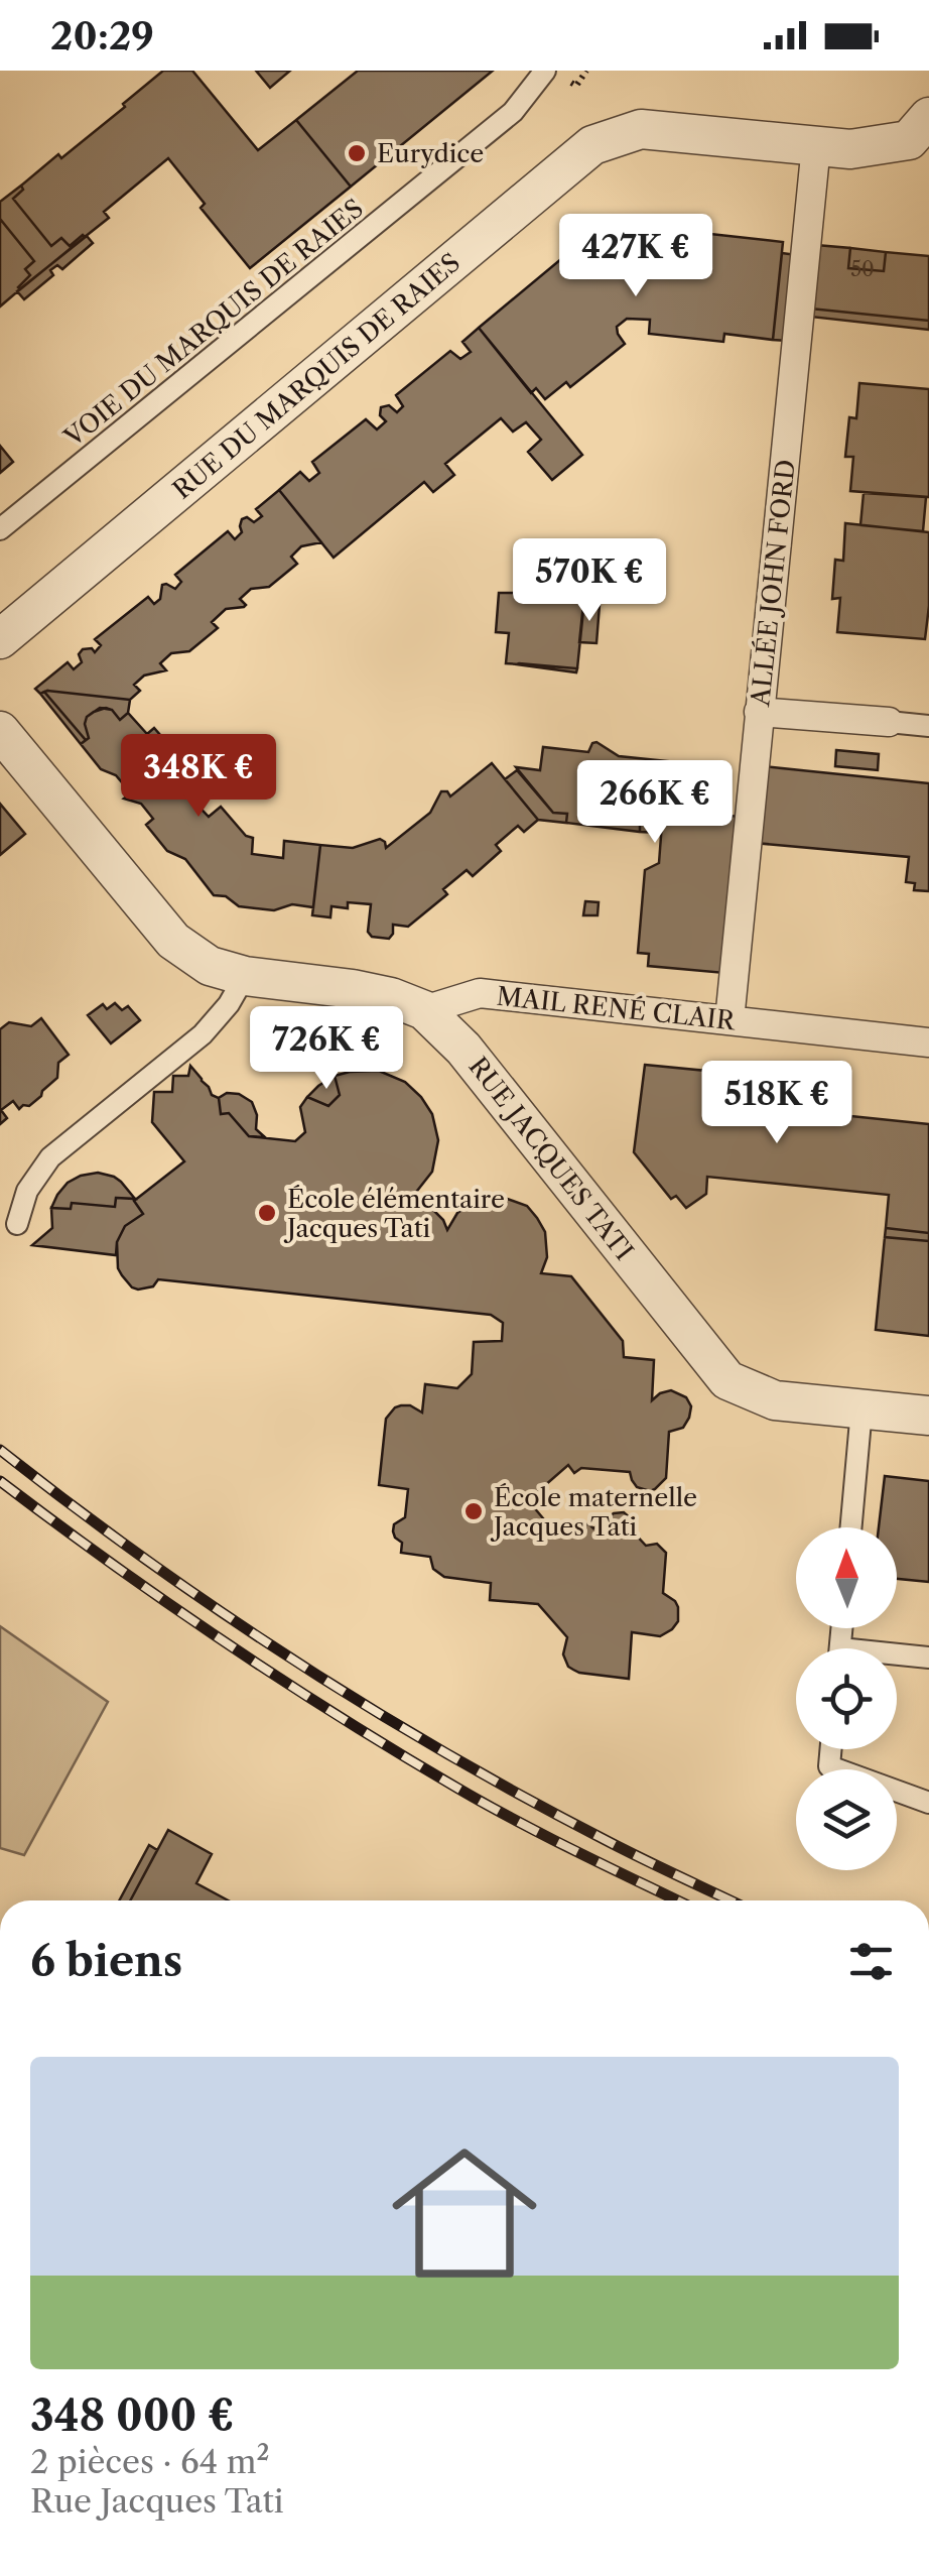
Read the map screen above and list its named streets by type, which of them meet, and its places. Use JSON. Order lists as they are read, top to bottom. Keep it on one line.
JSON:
{"streets":{"street":["RUE DU MARQUIS DE RAIES","ALLÉE JOHN FORD","MAIL RENÉ CLAIR","RUE JACQUES TATI"],"lane":["VOIE DU MARQUIS DE RAIES"]},"crossings":[["RUE DU MARQUIS DE RAIES","ALLÉE JOHN FORD"],["ALLÉE JOHN FORD","MAIL RENÉ CLAIR"],["MAIL RENÉ CLAIR","RUE JACQUES TATI"]],"places":["Eurydice","École élémentaire Jacques Tati","École maternelle Jacques Tati"],"house_numbers":["50"],"north":"top","page":{"status":"20:29","price":["427K €","570K €","348K €","266K €","726K €","518K €"],"heading":"6 biens","list":[{"name":"348 000 €","note":"2 pièces · 64 m² · Rue Jacques Tati"}]}}
